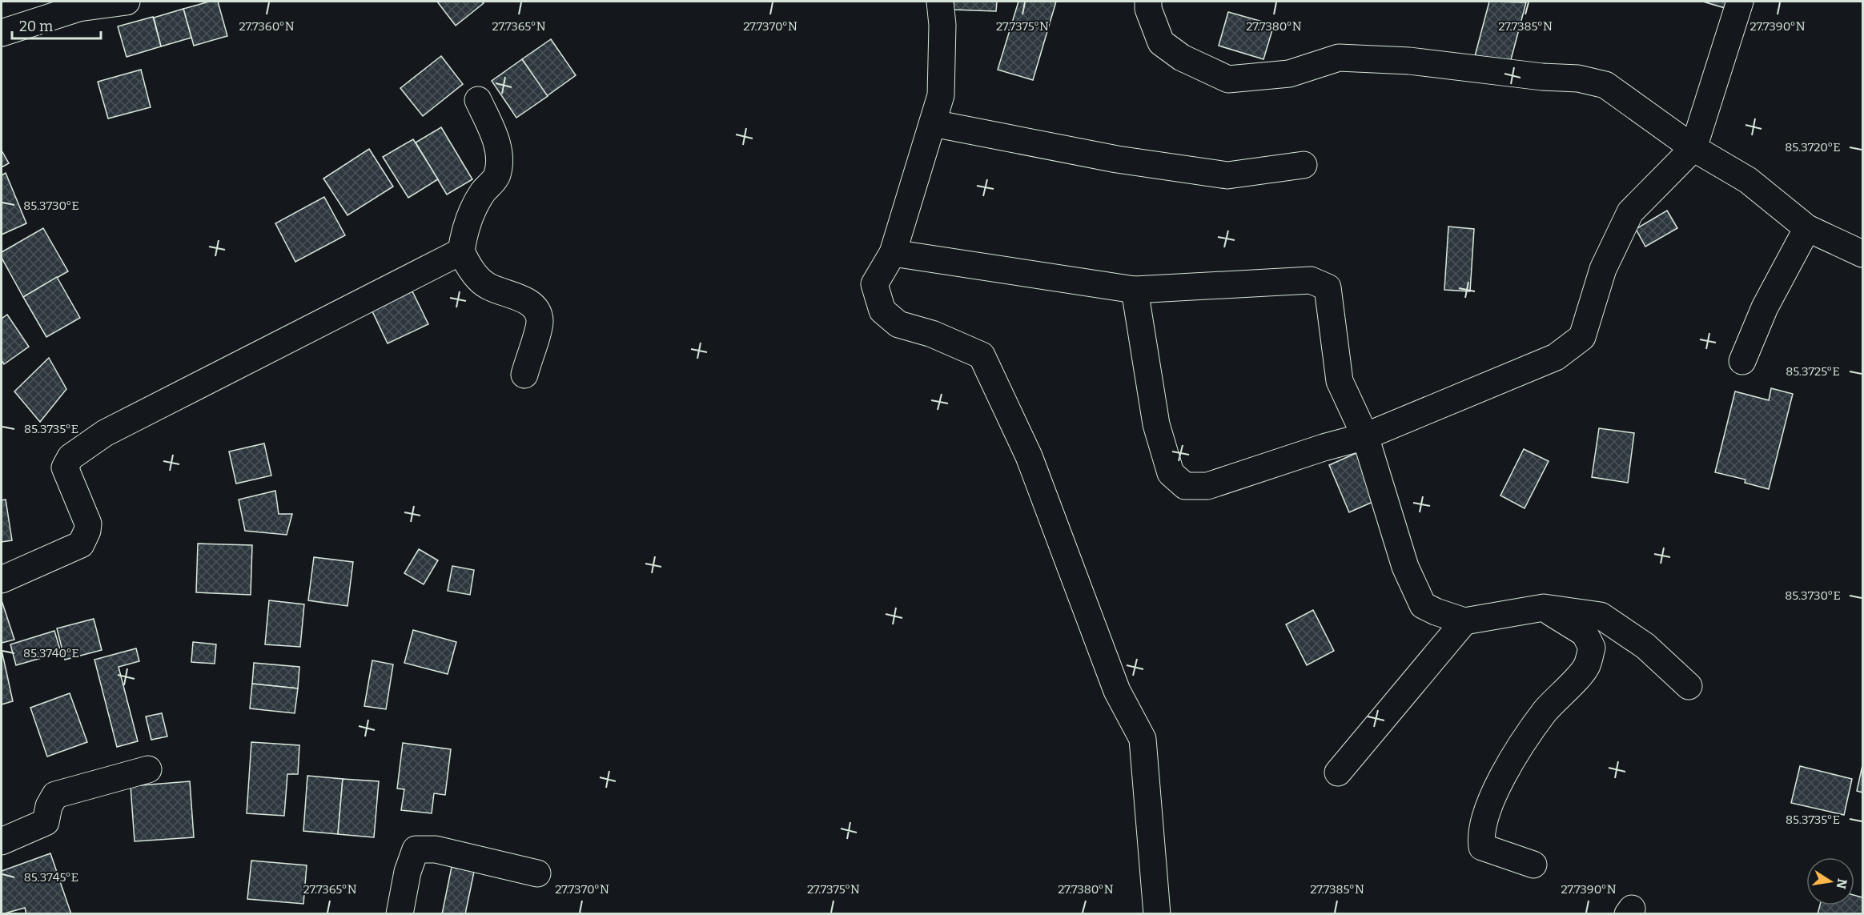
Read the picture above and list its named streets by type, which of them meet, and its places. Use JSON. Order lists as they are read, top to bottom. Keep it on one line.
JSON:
{"scale_bar":"20 m","north":"right","coordinates":["27.7360°N","27.7365°N","27.7370°N","27.7375°N","27.7380°N","27.7385°N","27.7390°N","85.3720°E","85.3730°E","85.3725°E","85.3735°E","85.3740°E","85.3745°E"]}
